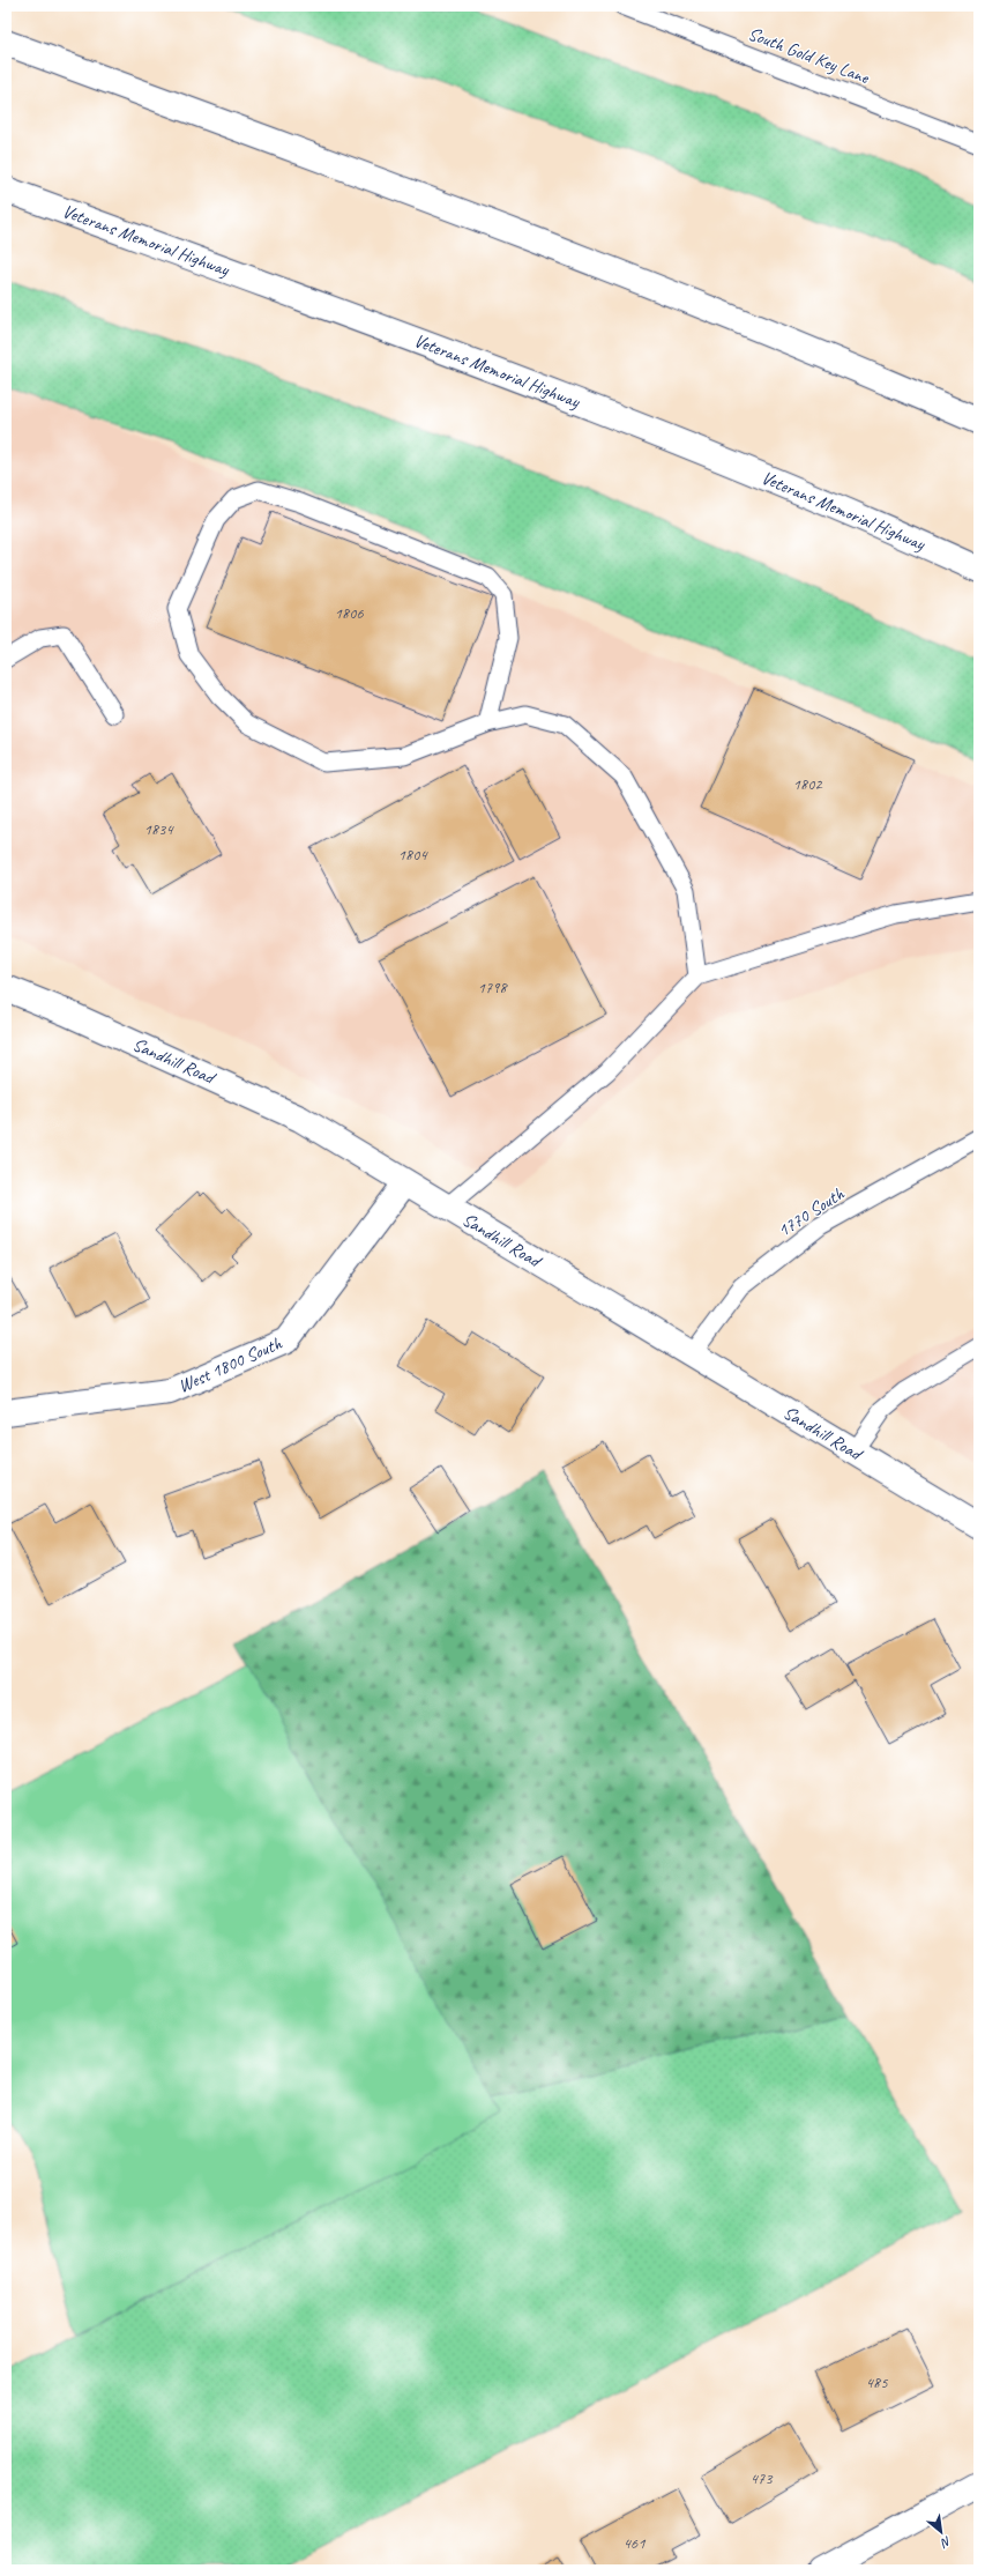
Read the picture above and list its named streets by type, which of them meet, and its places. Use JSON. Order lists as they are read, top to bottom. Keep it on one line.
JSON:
{"streets":{"main road":["Veterans Memorial Highway","Sandhill Road","West 1800 South"],"lane":["South Gold Key Lane","1770 South"]},"crossings":[["Sandhill Road","1770 South"],["Sandhill Road","West 1800 South"]],"house_numbers":["1806","1802","1834","1804","1798","485","473","461"],"north":"bottom right"}
